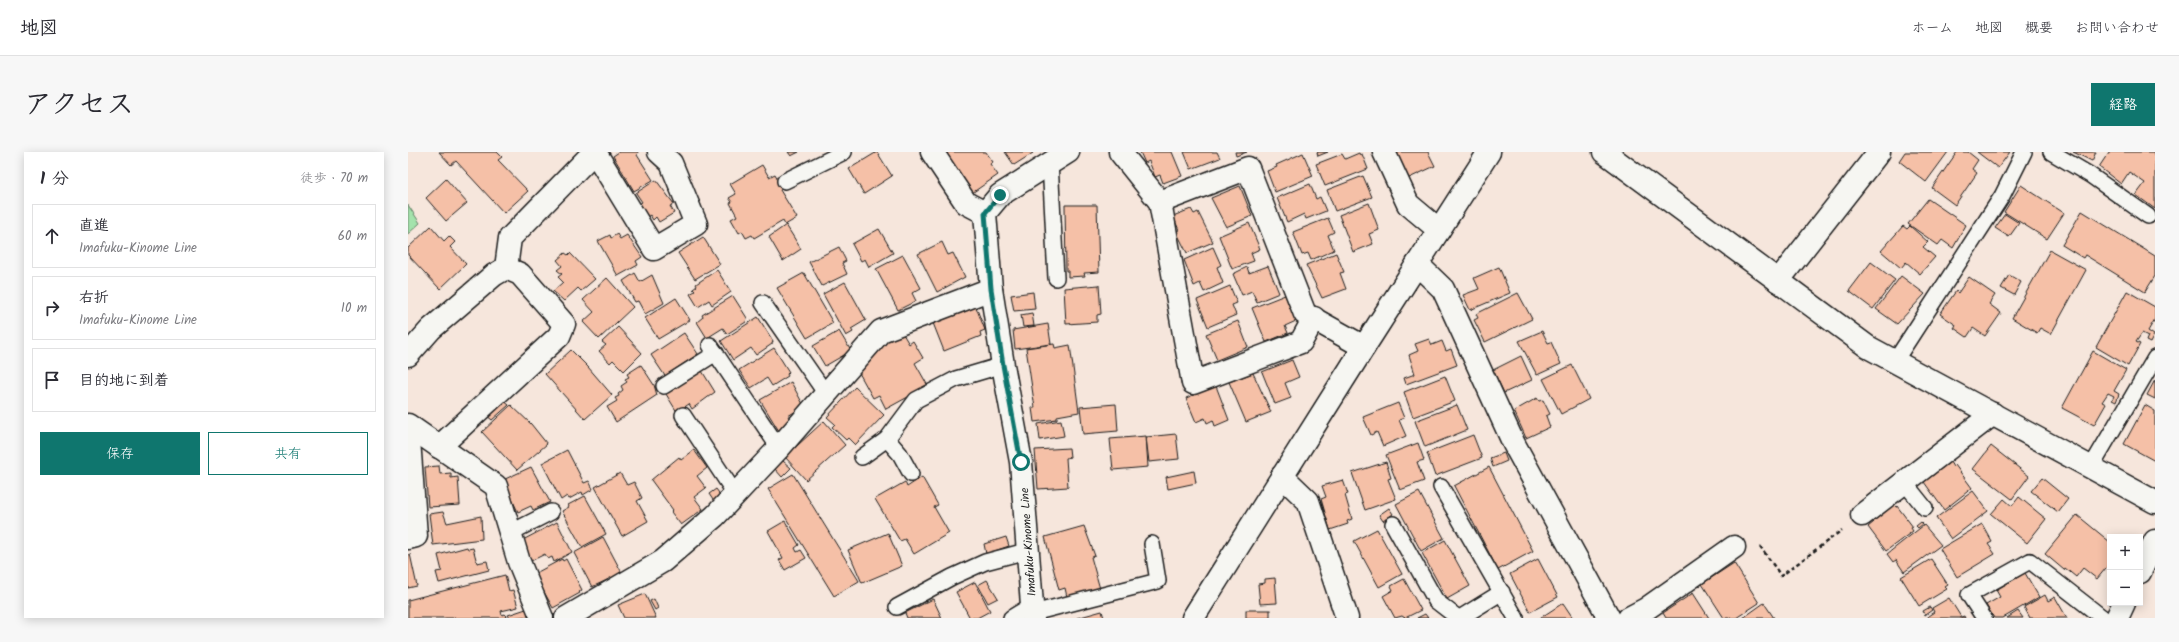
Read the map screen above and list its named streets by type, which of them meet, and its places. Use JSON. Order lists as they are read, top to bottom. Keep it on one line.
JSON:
{"streets":{"street":["Imafuku-Kinome Line"]},"page":{"header":"地図","nav":["ホーム","地図","概要","お問い合わせ"],"title":"アクセス","buttons":["経路",["保存","共有"]],"heading":["1 分","徒歩 · 70 m"],"list":[["直進","Imafuku-Kinome Line","60 m"],["右折","Imafuku-Kinome Line","10 m"],"目的地に到着"],"map_buttons":["+","−"]}}
